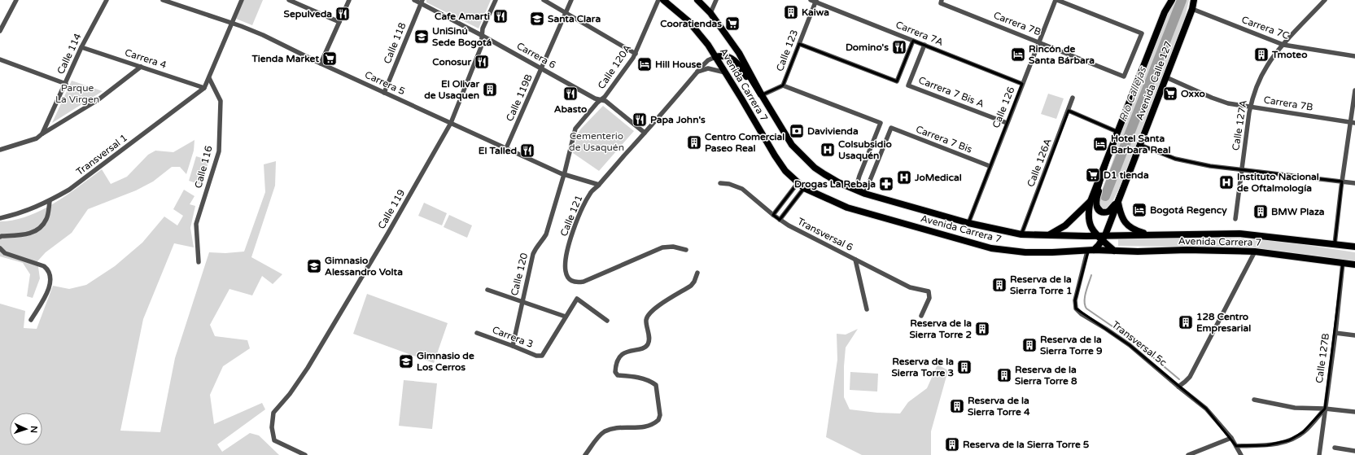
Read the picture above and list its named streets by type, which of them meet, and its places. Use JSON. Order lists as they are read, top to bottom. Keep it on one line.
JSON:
{"streets":{"main road":["Avenida Calle 127","Avenida Carrera 7"],"street":["Carrera 7B","Carrera 7C","Carrera 7A","Calle 118","Calle 123","Calle 114","Carrera 6","Carrera 4","Calle 120A","Carrera 5","Carrera 7 Bis A","Calle 119B","Calle 126","Calle 127A","Carrera 7 Bis","Transversal 1","Calle 126A","Calle 116","Calle 119","Calle 121","Transversal 6","Calle 120","Carrera 3","Transversal 5c","Calle 127B"]},"crossings":[["Carrera 7B","Avenida Calle 127"],["Carrera 7B","Calle 126"],["Carrera 7B","Calle 127A"],["Carrera 7C","Avenida Calle 127"],["Carrera 7C","Calle 127A"],["Carrera 7A","Calle 123"],["Carrera 7A","Carrera 7 Bis A"],["Carrera 7A","Calle 126"],["Calle 118","Carrera 6"],["Calle 118","Carrera 5"],["Calle 123","Avenida Carrera 7"],["Calle 114","Carrera 4"],["Carrera 6","Calle 120A"],["Carrera 6","Calle 119B"],["Carrera 6","Calle 119"],["Carrera 6","Calle 121"],["Carrera 4","Transversal 1"],["Calle 120A","Carrera 5"],["Calle 120A","Calle 120"],["Avenida Calle 127","Avenida Carrera 7"],["Avenida Calle 127","Transversal 5c"],["Carrera 5","Calle 119B"],["Carrera 5","Calle 119"],["Carrera 5","Calle 121"],["Carrera 5","Calle 120"],["Avenida Carrera 7","Calle 126"],["Avenida Carrera 7","Carrera 7 Bis"],["Avenida Carrera 7","Calle 126A"],["Avenida Carrera 7","Calle 121"],["Avenida Carrera 7","Transversal 5c"],["Avenida Carrera 7","Calle 127B"],["Carrera 7 Bis A","Calle 126"],["Calle 126","Carrera 7 Bis"],["Calle 120","Carrera 3"]],"water":["Río Callejas"],"parks":["Parque La Virgen","Cementerio de Usaquén"],"places":{"building":["Kaiwa","Tmoteo","El Olivar de Usaquen","Centro Comercial Paseo Real","BMW Plaza","Reserva de la Sierra Torre 1","128 Centro Empresarial","Reserva de la Sierra Torre 2","Reserva de la Sierra Torre 9","Reserva de la Sierra Torre 3","Reserva de la Sierra Torre 8","Reserva de la Sierra Torre 4","Reserva de la Sierra Torre 5"],"restaurant":["Sepulveda","Cafe Amarti","Domino's","Conosur","Abasto","Papa John's","El Talled"],"school or university":["Santa Clara","UniSinú Sede Bogotá","Gimnasio Alessandro Volta","Gimnasio de Los Cerros"],"supermarket":["Cooratiendas","Tienda Market","Oxxo","D1 tienda"],"hotel":["Rincón de Santa Bárbara","Hill House","Hotel Santa Barbara Real","Bogotá Regency"],"bank":["Davivienda"],"hospital":["Colsubsidio Usaquén","JoMedical","Instituto Nacional de Oftalmología"],"pharmacy":["Drogas La Rebaja"]},"north":"right"}
